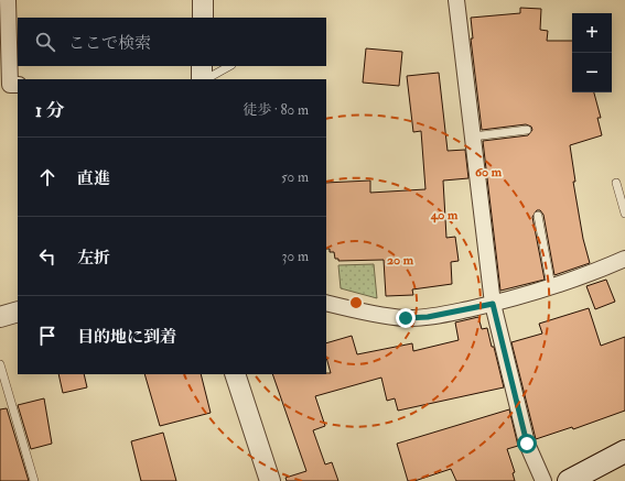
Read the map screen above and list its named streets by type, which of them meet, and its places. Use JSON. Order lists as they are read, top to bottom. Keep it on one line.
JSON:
{"page":{"map_buttons":["+","−"],"search":"ここで検索","heading":["1 分","徒歩 · 80 m"],"list":[["直進","50 m"],["左折","30 m"],"目的地に到着"]},"rings":["60 m","40 m","20 m"]}
